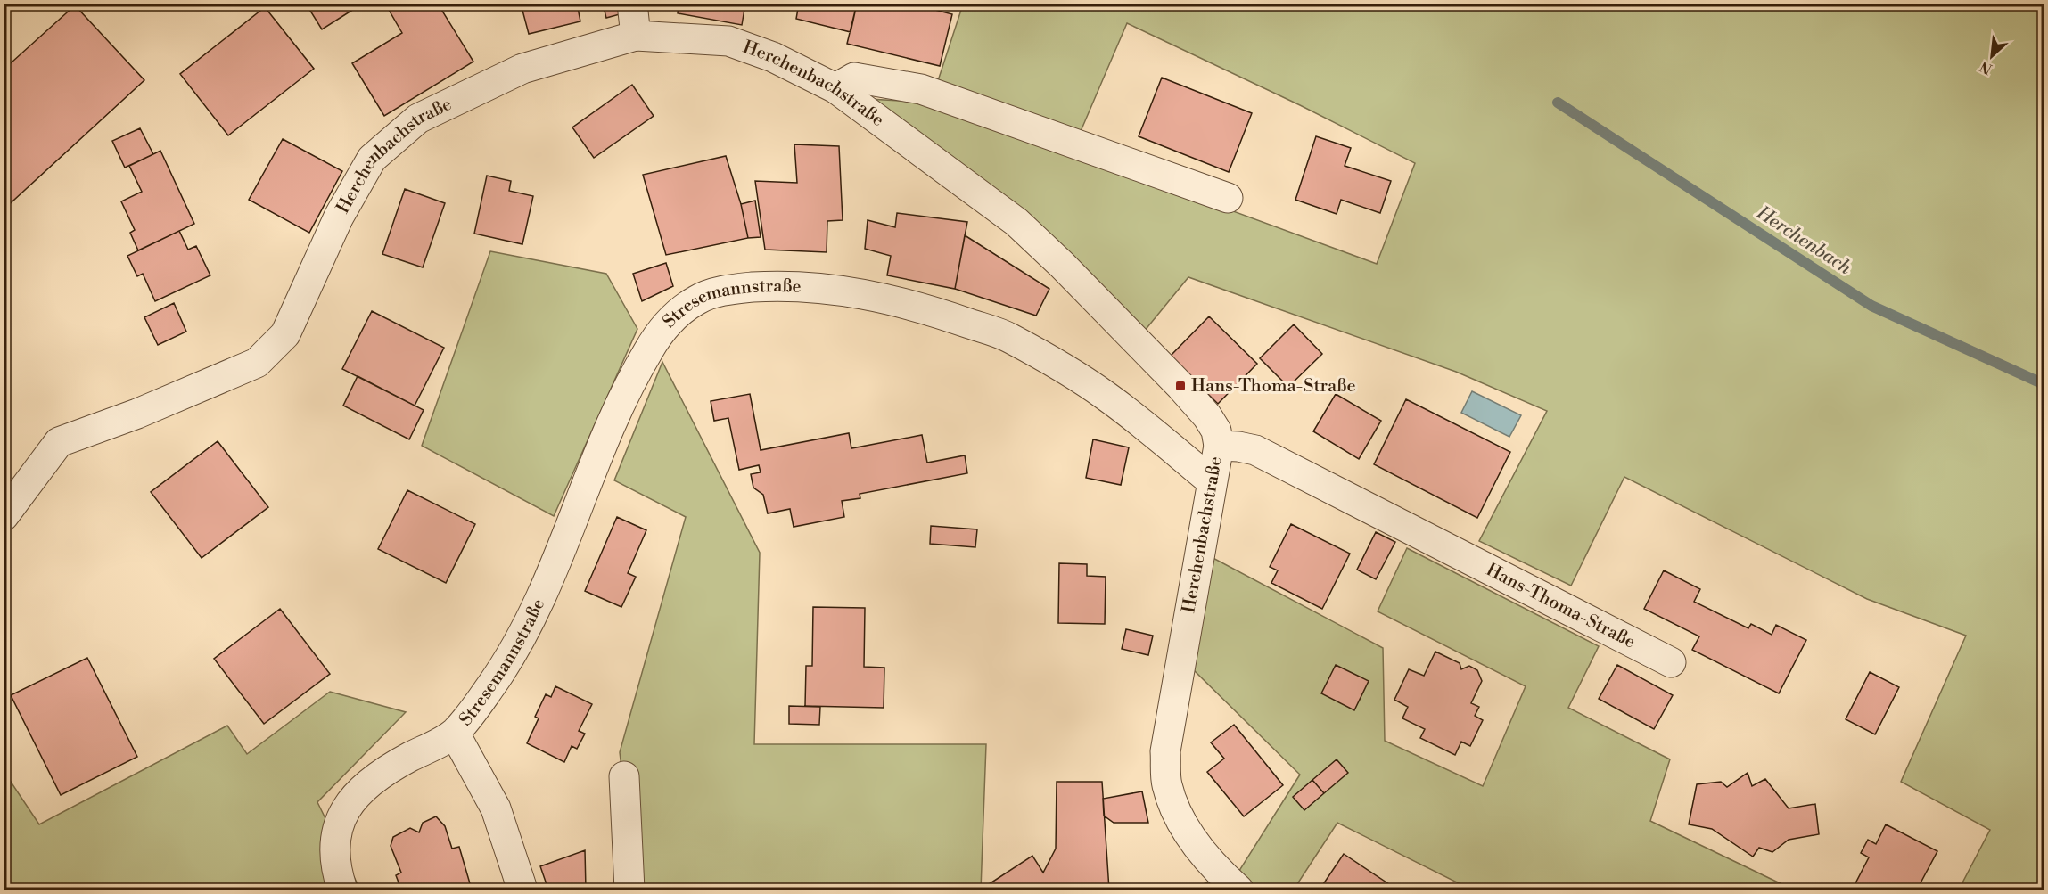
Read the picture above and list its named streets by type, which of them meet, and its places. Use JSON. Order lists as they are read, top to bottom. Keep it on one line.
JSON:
{"streets":{"street":["Herchenbachstraße","Stresemannstraße","Hans-Thoma-Straße"]},"crossings":[["Herchenbachstraße","Stresemannstraße"],["Herchenbachstraße","Hans-Thoma-Straße"]],"water":["Herchenbach"],"places":{"transit":["Hans-Thoma-Straße"]},"north":"bottom left"}
